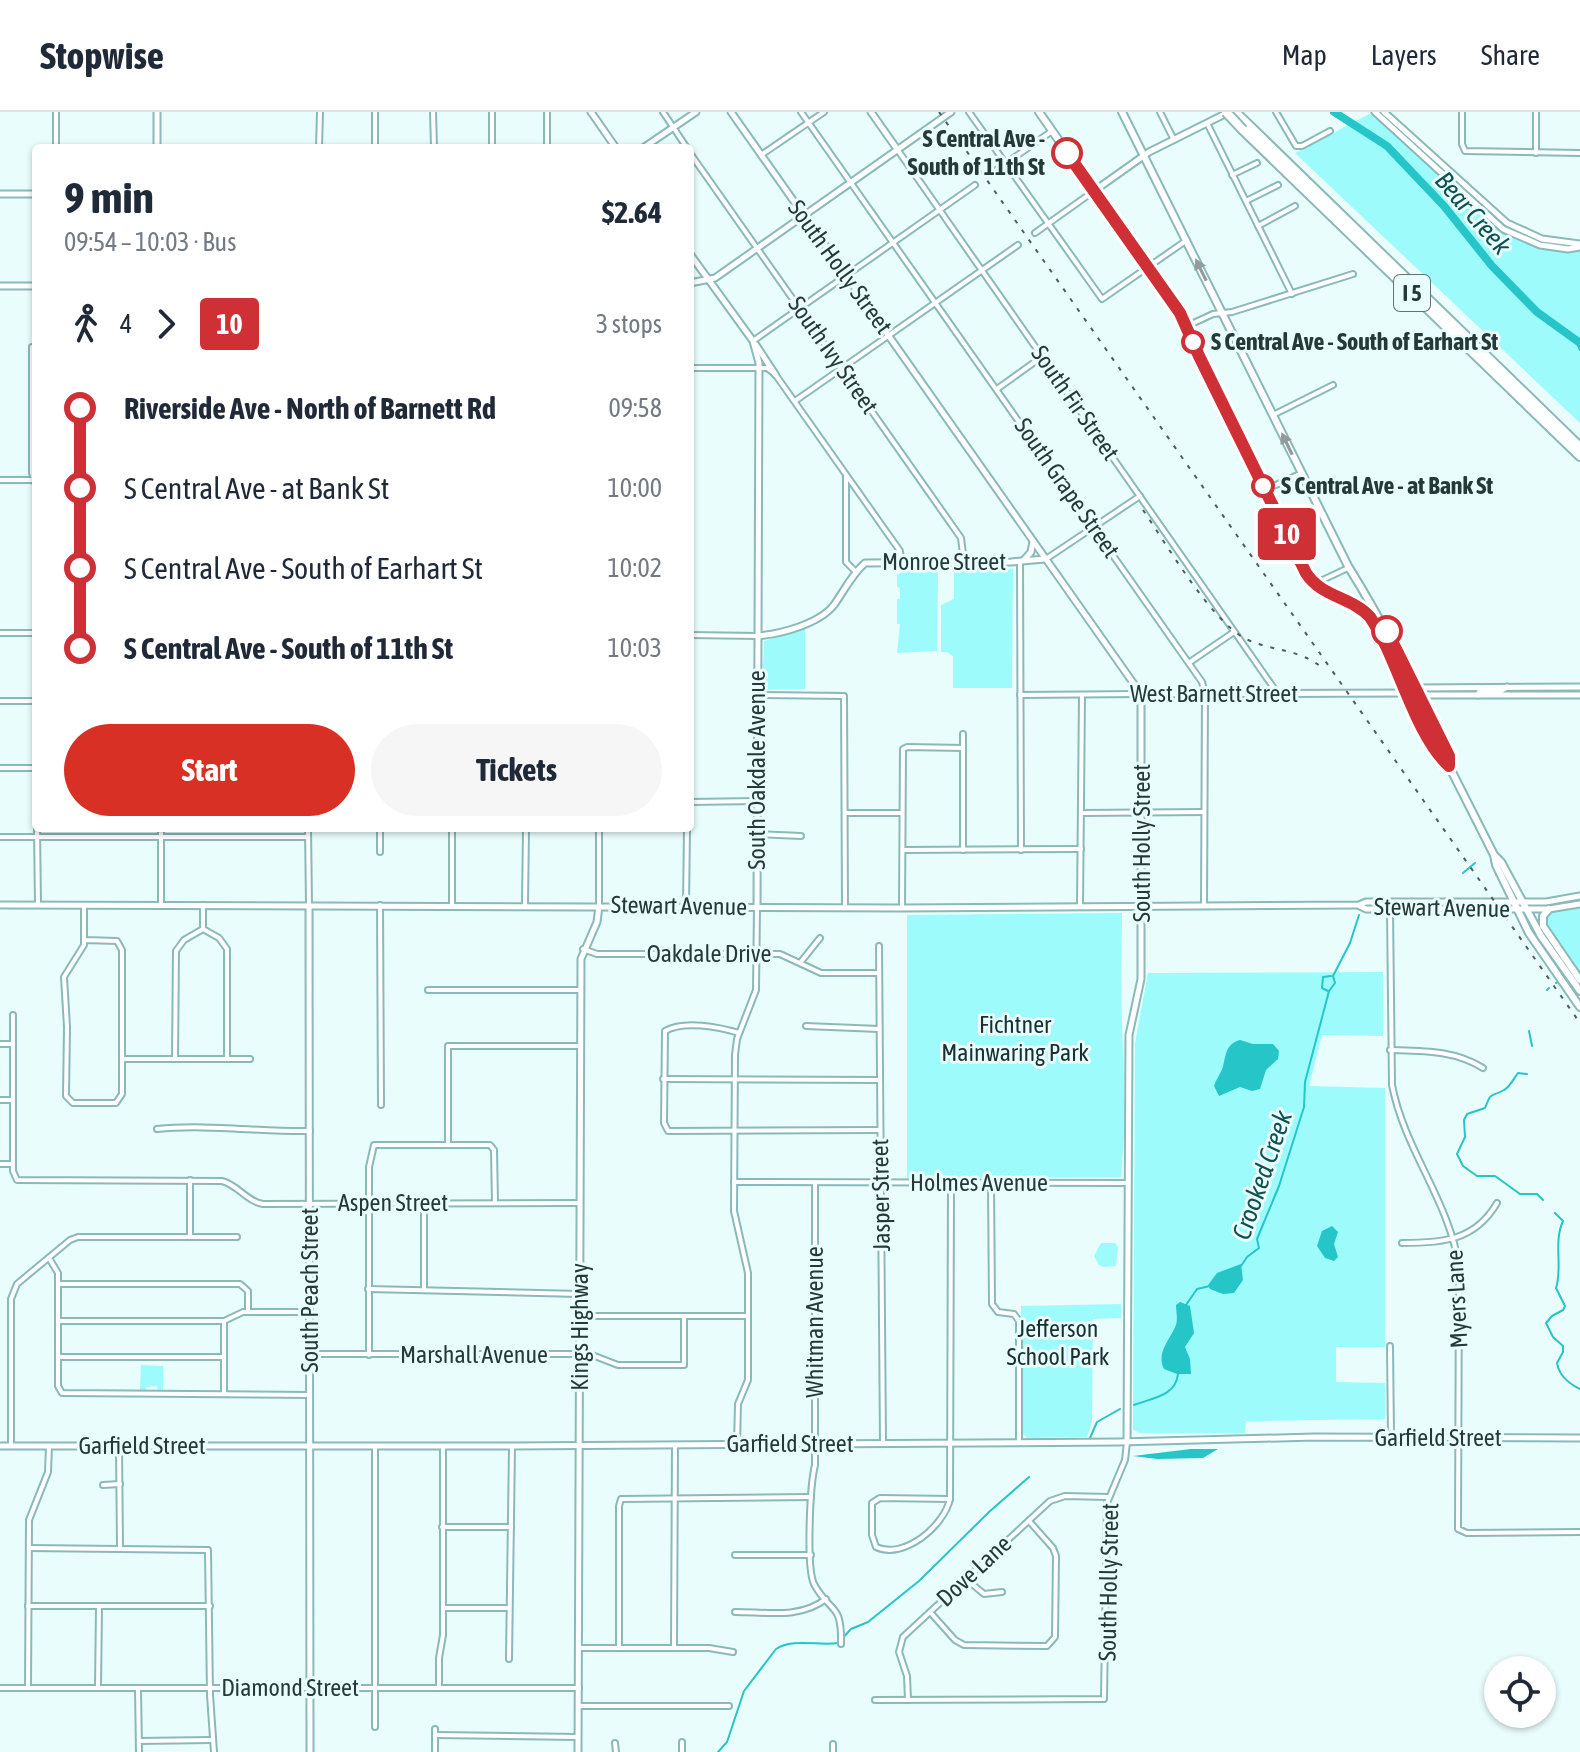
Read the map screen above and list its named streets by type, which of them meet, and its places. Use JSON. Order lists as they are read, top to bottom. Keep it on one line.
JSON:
{"streets":{"highway":["I 5"],"street":["South Holly Street","South Ivy Street","South Fir Street","South Grape Street","Monroe Street","West Barnett Street","South Oakdale Avenue","Stewart Avenue","Oakdale Drive","Holmes Avenue","Jasper Street","Aspen Street","South Peach Street","Myers Lane","Whitman Avenue","Kings Highway","Marshall Avenue","Garfield Street","Dove Lane","Diamond Street"]},"crossings":[["South Holly Street","Monroe Street"],["South Holly Street","West Barnett Street"],["South Holly Street","Stewart Avenue"],["South Holly Street","Holmes Avenue"],["South Holly Street","Garfield Street"],["South Holly Street","Dove Lane"],["South Ivy Street","Monroe Street"],["South Fir Street","Monroe Street"],["South Fir Street","West Barnett Street"],["South Grape Street","Monroe Street"],["South Grape Street","West Barnett Street"],["South Grape Street","Stewart Avenue"],["Monroe Street","South Oakdale Avenue"],["South Oakdale Avenue","Stewart Avenue"],["South Oakdale Avenue","Oakdale Drive"],["South Oakdale Avenue","Holmes Avenue"],["South Oakdale Avenue","Garfield Street"],["Stewart Avenue","South Peach Street"],["Stewart Avenue","Myers Lane"],["Stewart Avenue","Kings Highway"],["Oakdale Drive","Jasper Street"],["Oakdale Drive","Kings Highway"],["Holmes Avenue","Jasper Street"],["Holmes Avenue","Whitman Avenue"],["Jasper Street","Garfield Street"],["Aspen Street","South Peach Street"],["Aspen Street","Kings Highway"],["South Peach Street","Marshall Avenue"],["South Peach Street","Garfield Street"],["South Peach Street","Diamond Street"],["Myers Lane","Garfield Street"],["Whitman Avenue","Garfield Street"],["Kings Highway","Marshall Avenue"],["Kings Highway","Garfield Street"],["Kings Highway","Diamond Street"]],"water":["Bear Creek","Crooked Creek"],"parks":["Fichtner Mainwaring Park","Jefferson School Park"],"places":["S Central Ave - South of 11th St","S Central Ave - South of Earhart St","S Central Ave - at Bank St"],"lines":["bus line 10"],"page":{"header":"Stopwise","nav":["Map","Layers","Share"],"on_map":"10","heading":["9 min","09:54 – 10:03 · Bus","$2.64"],"legs":["4","10","3 stops"],"list":[{"name":"Riverside Ave - North of Barnett Rd","value":"09:58"},{"name":"S Central Ave - at Bank St","value":"10:00"},{"name":"S Central Ave - South of Earhart St","value":"10:02"},{"name":"S Central Ave - South of 11th St","value":"10:03"}],"buttons":["Start","Tickets"]}}
